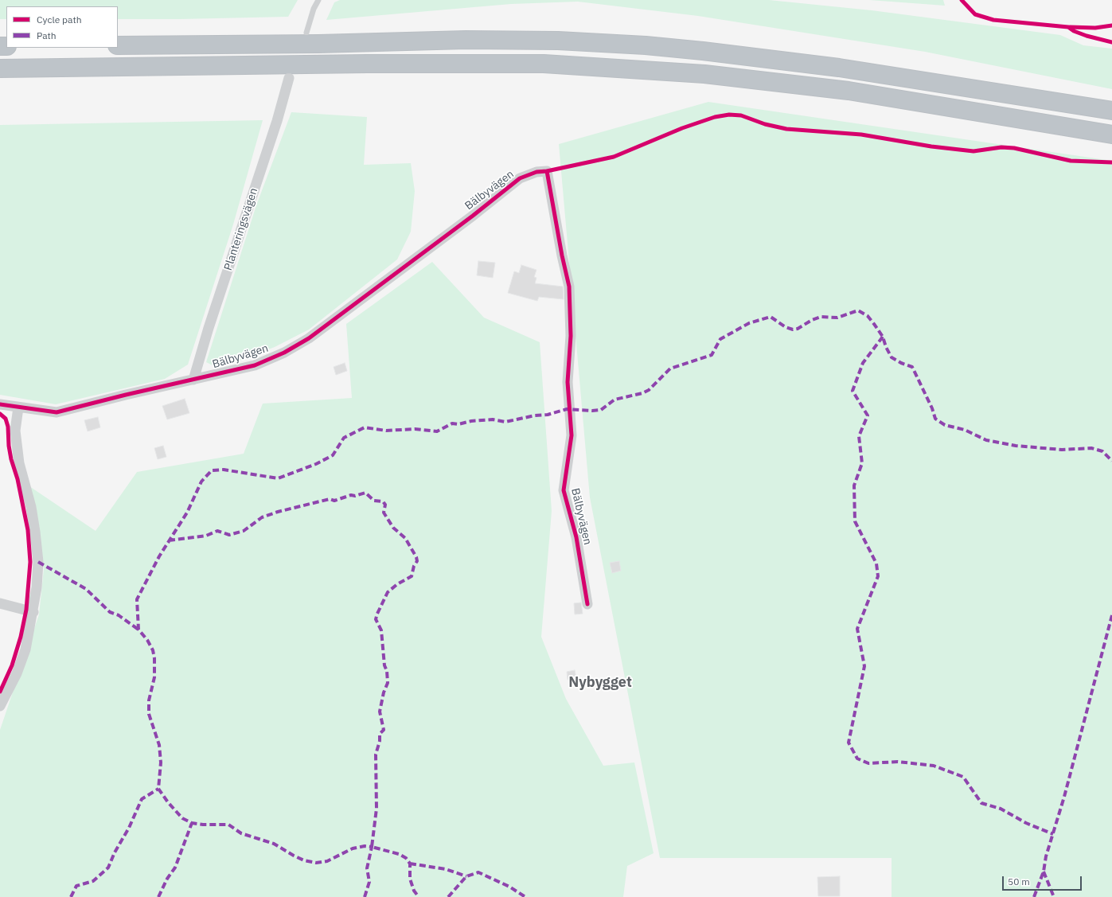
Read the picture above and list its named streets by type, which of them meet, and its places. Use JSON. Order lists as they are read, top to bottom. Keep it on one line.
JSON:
{"streets":{"street":["Bälbyvägen","Planteringsvägen"]},"crossings":[["Bälbyvägen","Planteringsvägen"]],"districts":["Nybygget"],"legend":["Cycle path","Path"],"scale_bar":"50 m"}
